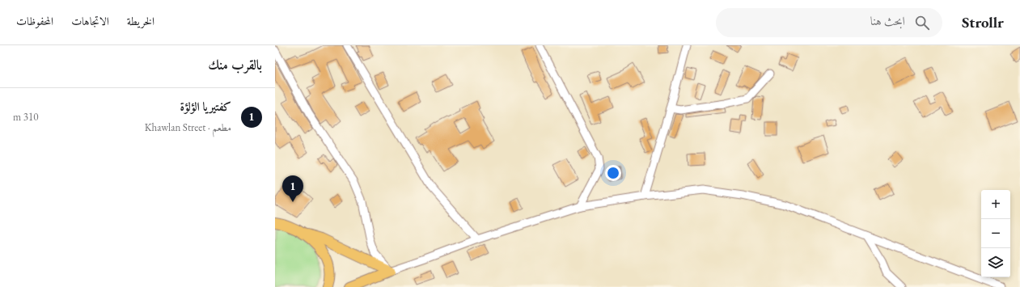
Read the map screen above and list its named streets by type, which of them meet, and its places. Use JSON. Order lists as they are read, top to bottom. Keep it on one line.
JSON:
{"page":{"header":"Strollr","search":"ابحث هنا","nav":["الخريطة","الاتجاهات","المحفوظات"],"heading":"بالقرب منك","list":[{"mark":"1","name":"كفتيريا الؤلؤة","note":"مطعم · Khawlan Street","value":"310 m"}],"pins":"1","map_buttons":["+","−"]}}
